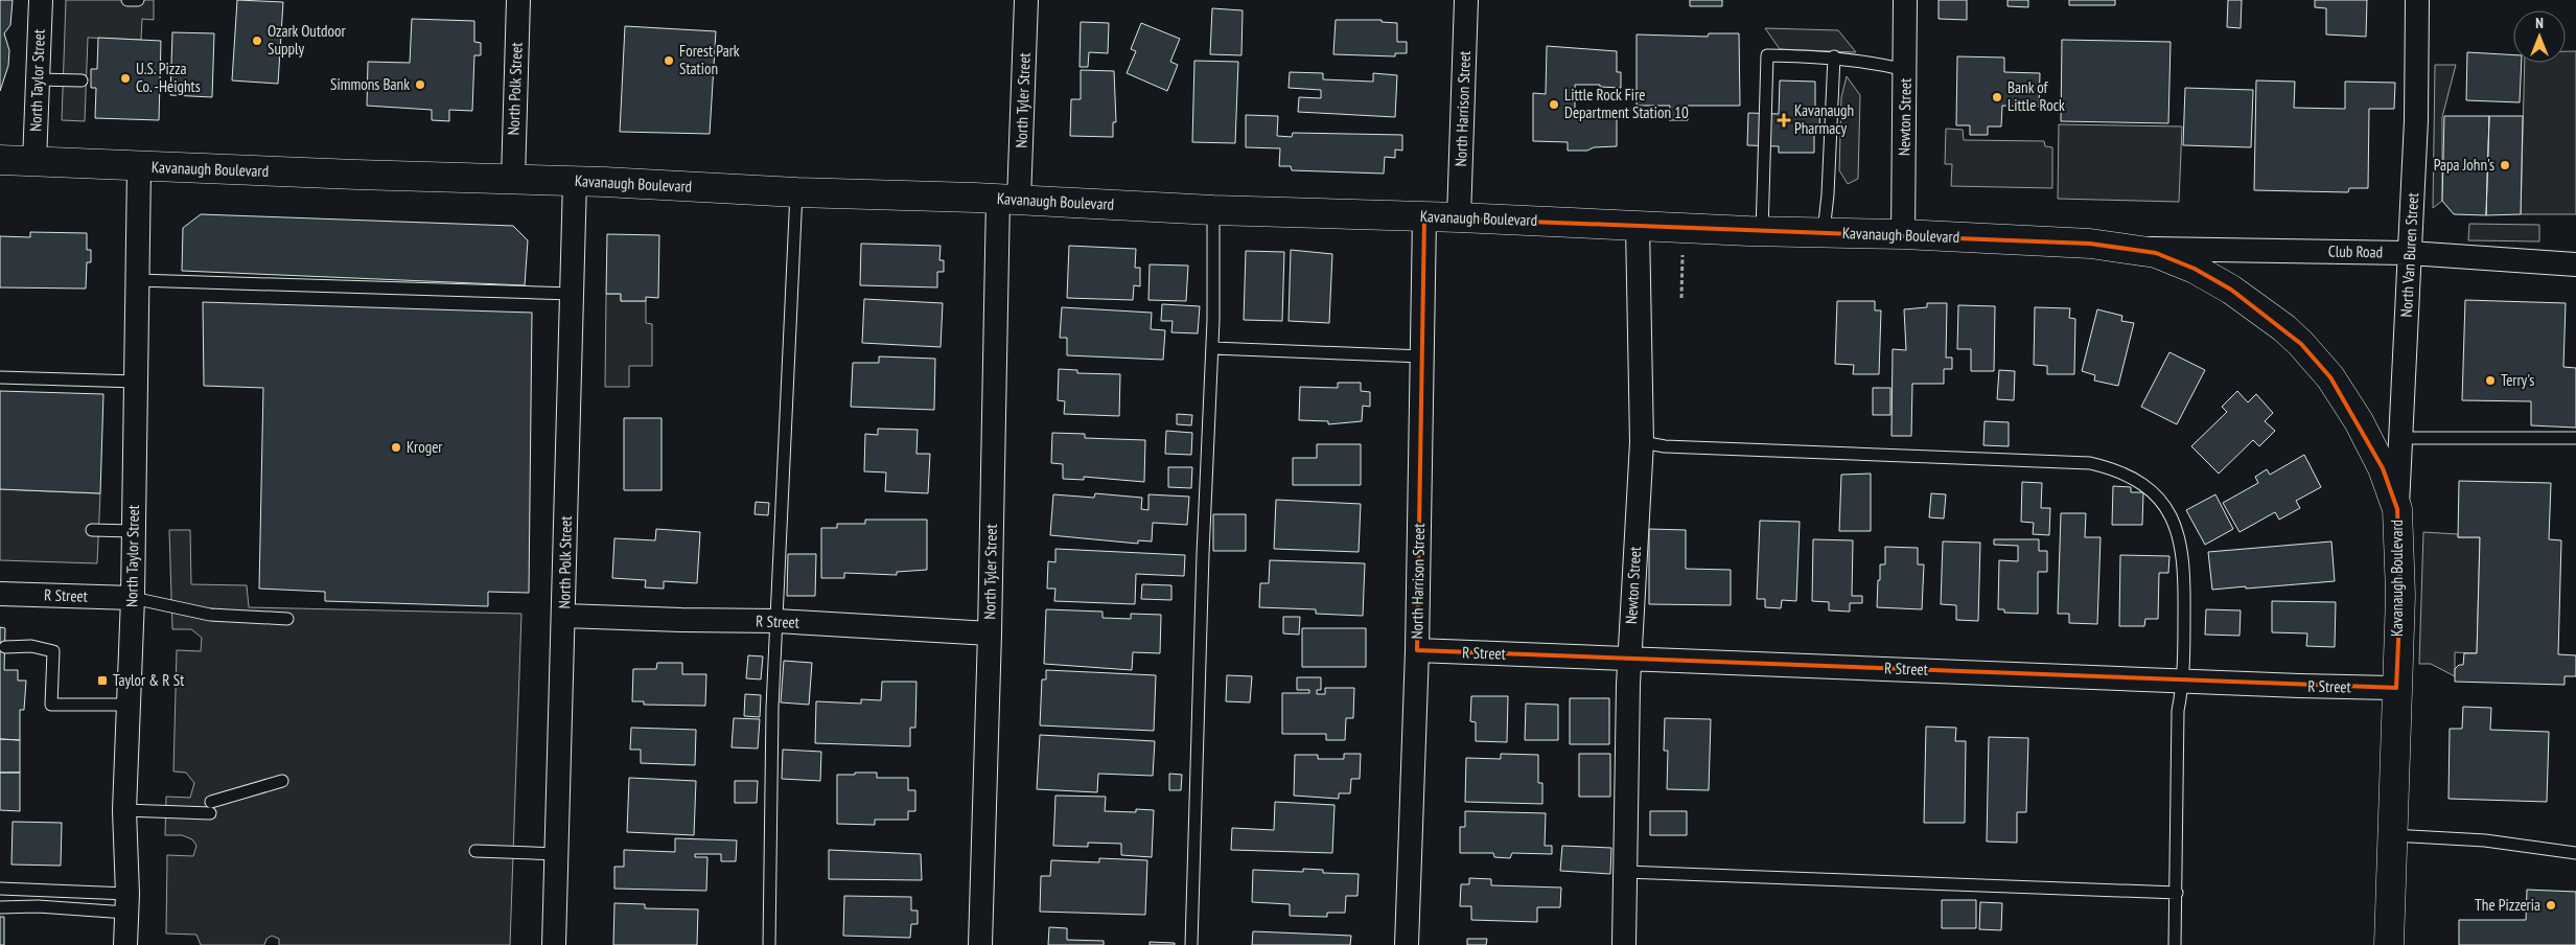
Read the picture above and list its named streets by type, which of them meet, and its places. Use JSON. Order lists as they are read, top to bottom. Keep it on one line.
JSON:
{"streets":{"street":["North Taylor Street","North Polk Street","North Tyler Street","North Harrison Street","Newton Street","Kavanaugh Boulevard","Club Road","North Van Buren Street","R Street"]},"crossings":[["North Taylor Street","Kavanaugh Boulevard"],["North Taylor Street","R Street"],["North Polk Street","Kavanaugh Boulevard"],["North Polk Street","R Street"],["North Tyler Street","Kavanaugh Boulevard"],["North Tyler Street","R Street"],["North Harrison Street","Kavanaugh Boulevard"],["North Harrison Street","R Street"],["Newton Street","Kavanaugh Boulevard"],["Newton Street","R Street"],["Kavanaugh Boulevard","Club Road"],["Kavanaugh Boulevard","North Van Buren Street"],["Kavanaugh Boulevard","R Street"],["Club Road","North Van Buren Street"]],"places":{"other":["Ozark Outdoor Supply","Forest Park Station","U.S. Pizza Co. -Heights","Simmons Bank","Bank of Little Rock","Little Rock Fire Department Station 10","Papa John's","Terry's","Kroger","The Pizzeria"],"health":["Kavanaugh Pharmacy"],"transit":["Taylor & R St"]},"north":"top"}
